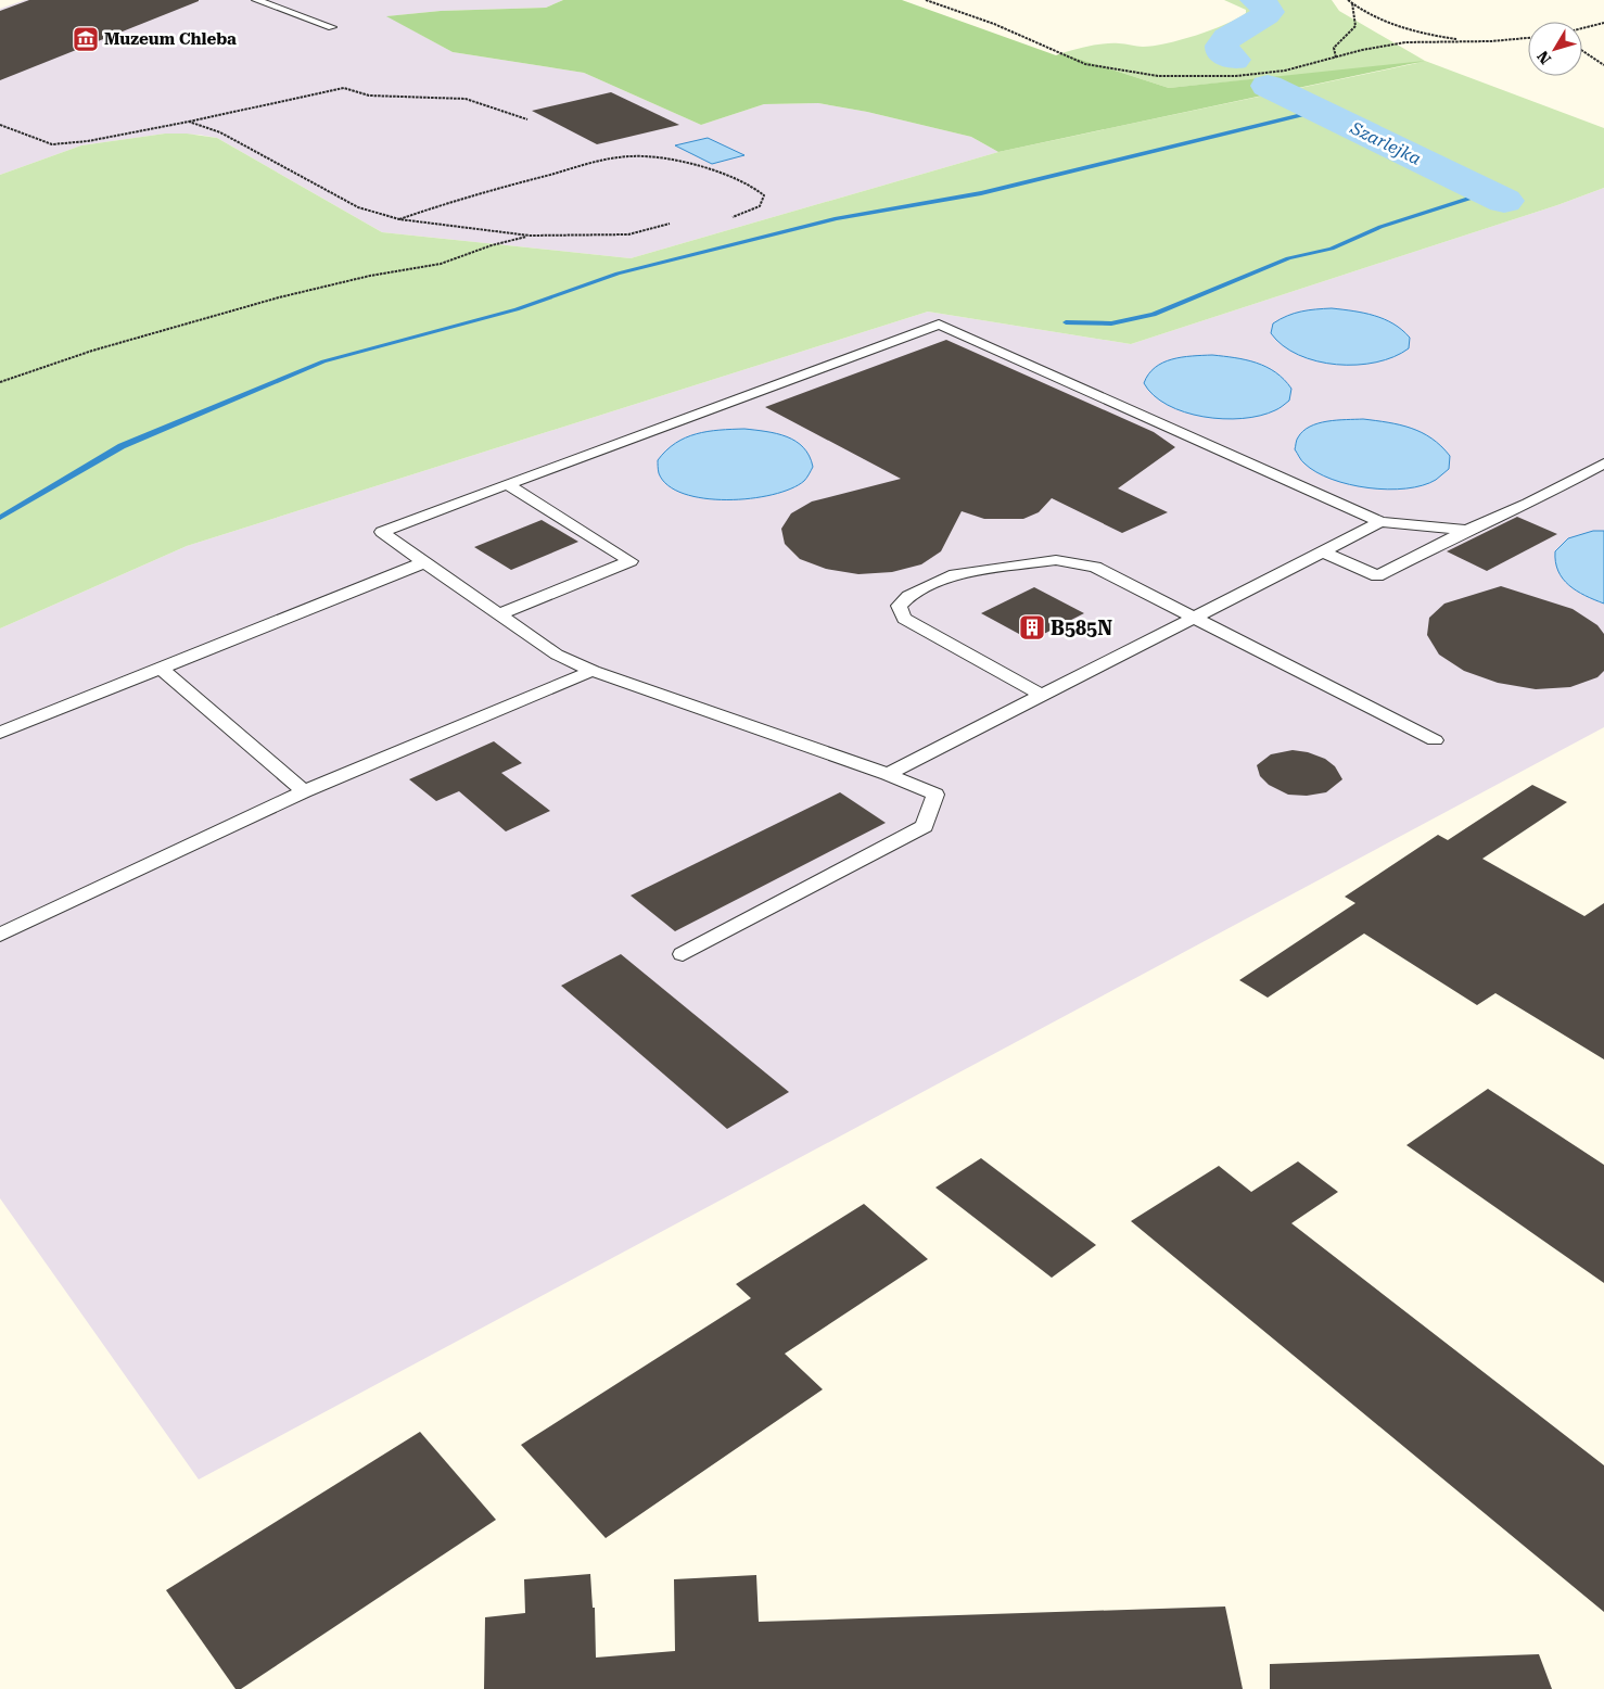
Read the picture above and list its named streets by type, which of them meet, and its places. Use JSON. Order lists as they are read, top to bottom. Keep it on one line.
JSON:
{"water":["Szarlejka"],"places":{"museum":["Muzeum Chleba"],"building":["B585N"]},"north":"bottom left"}
